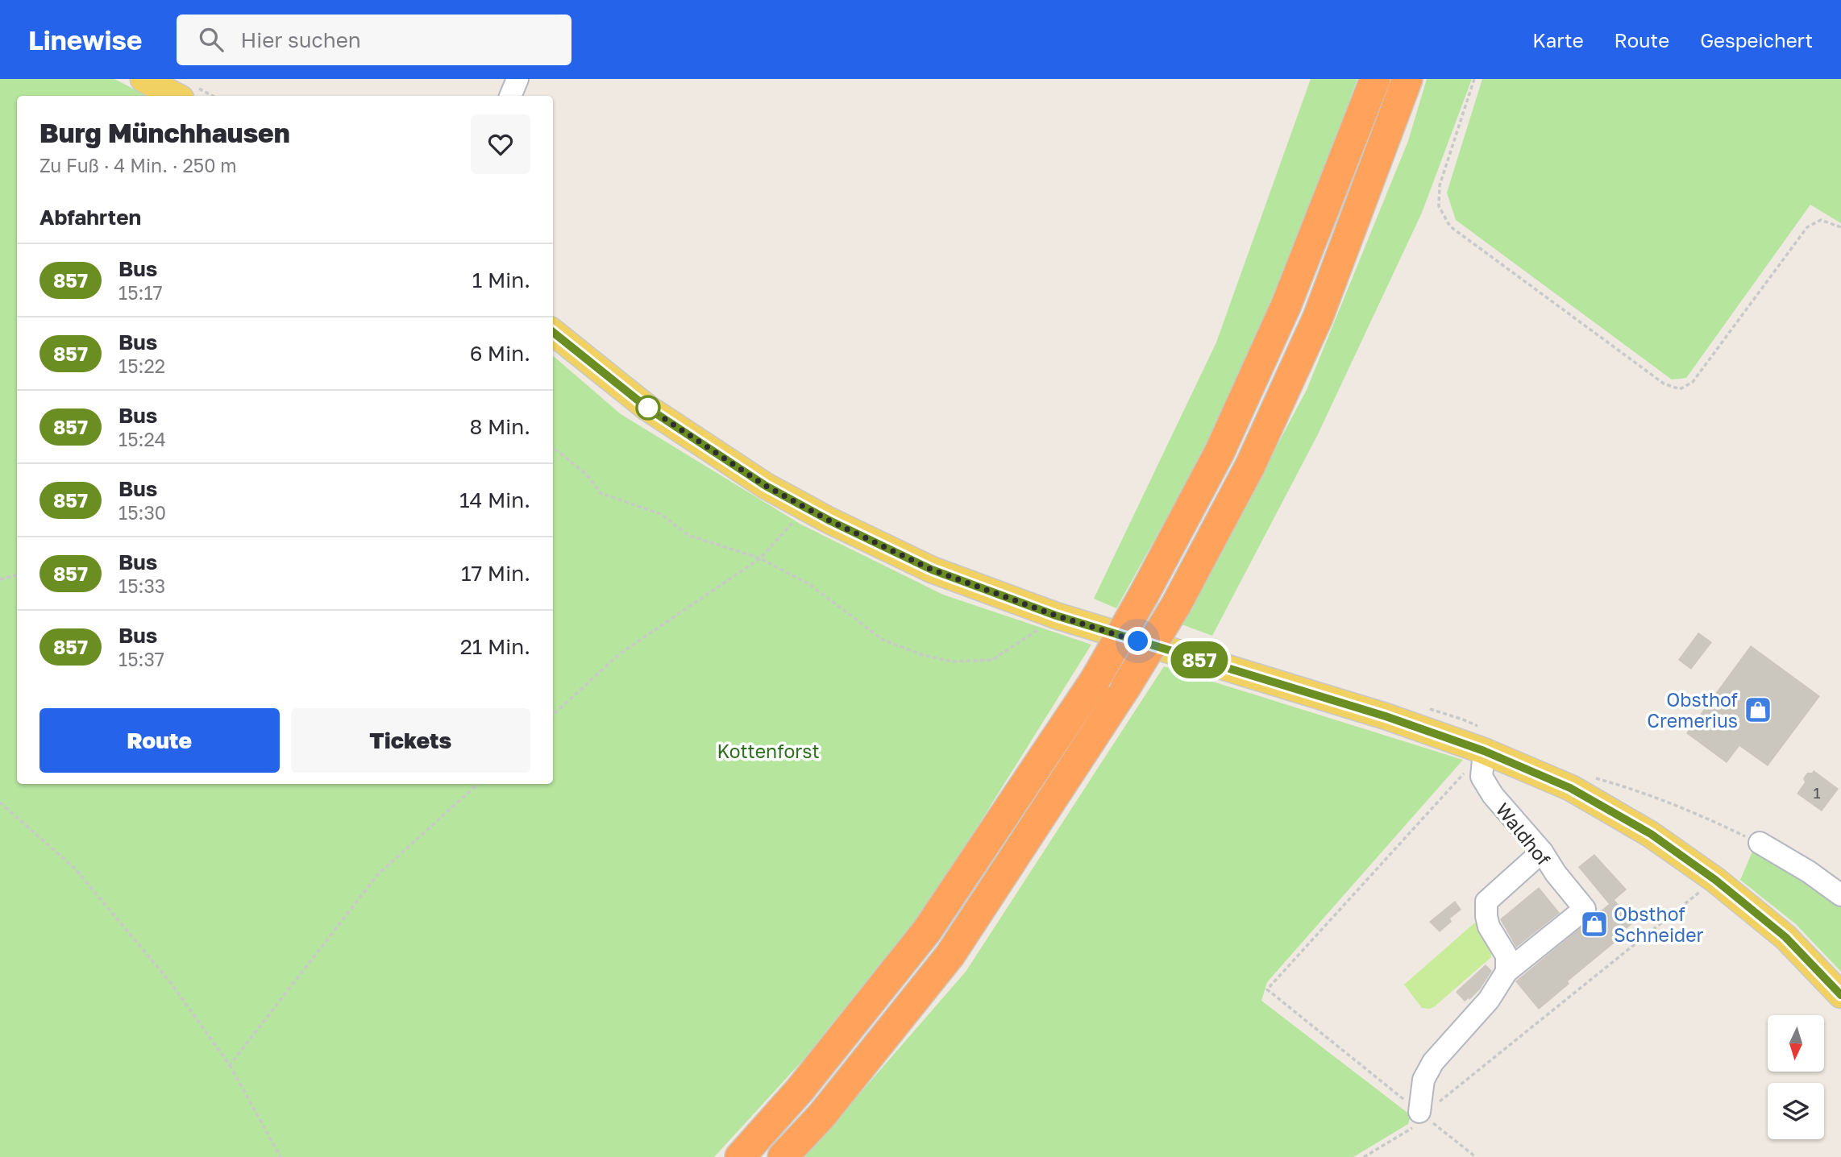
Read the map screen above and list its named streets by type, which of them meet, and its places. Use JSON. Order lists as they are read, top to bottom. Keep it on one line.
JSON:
{"streets":{"lane":["Waldhof"]},"parks":["Kottenforst"],"places":{"shop":["Obsthof Cremerius","Obsthof Schneider"]},"lines":["bus line 857"],"house_numbers":["1"],"north":"bottom","page":{"header":"Linewise","search":"Hier suchen","nav":["Karte","Route","Gespeichert"],"on_map":"857","heading":[["Burg Münchhausen","Zu Fuß · 4 Min. · 250 m"],"Abfahrten"],"list":[{"mark":"857","name":"Bus","note":"15:17","value":"1 Min."},{"mark":"857","name":"Bus","note":"15:22","value":"6 Min."},{"mark":"857","name":"Bus","note":"15:24","value":"8 Min."},{"mark":"857","name":"Bus","note":"15:30","value":"14 Min."},{"mark":"857","name":"Bus","note":"15:33","value":"17 Min."},{"mark":"857","name":"Bus","note":"15:37","value":"21 Min."}],"buttons":["Route","Tickets"]}}
